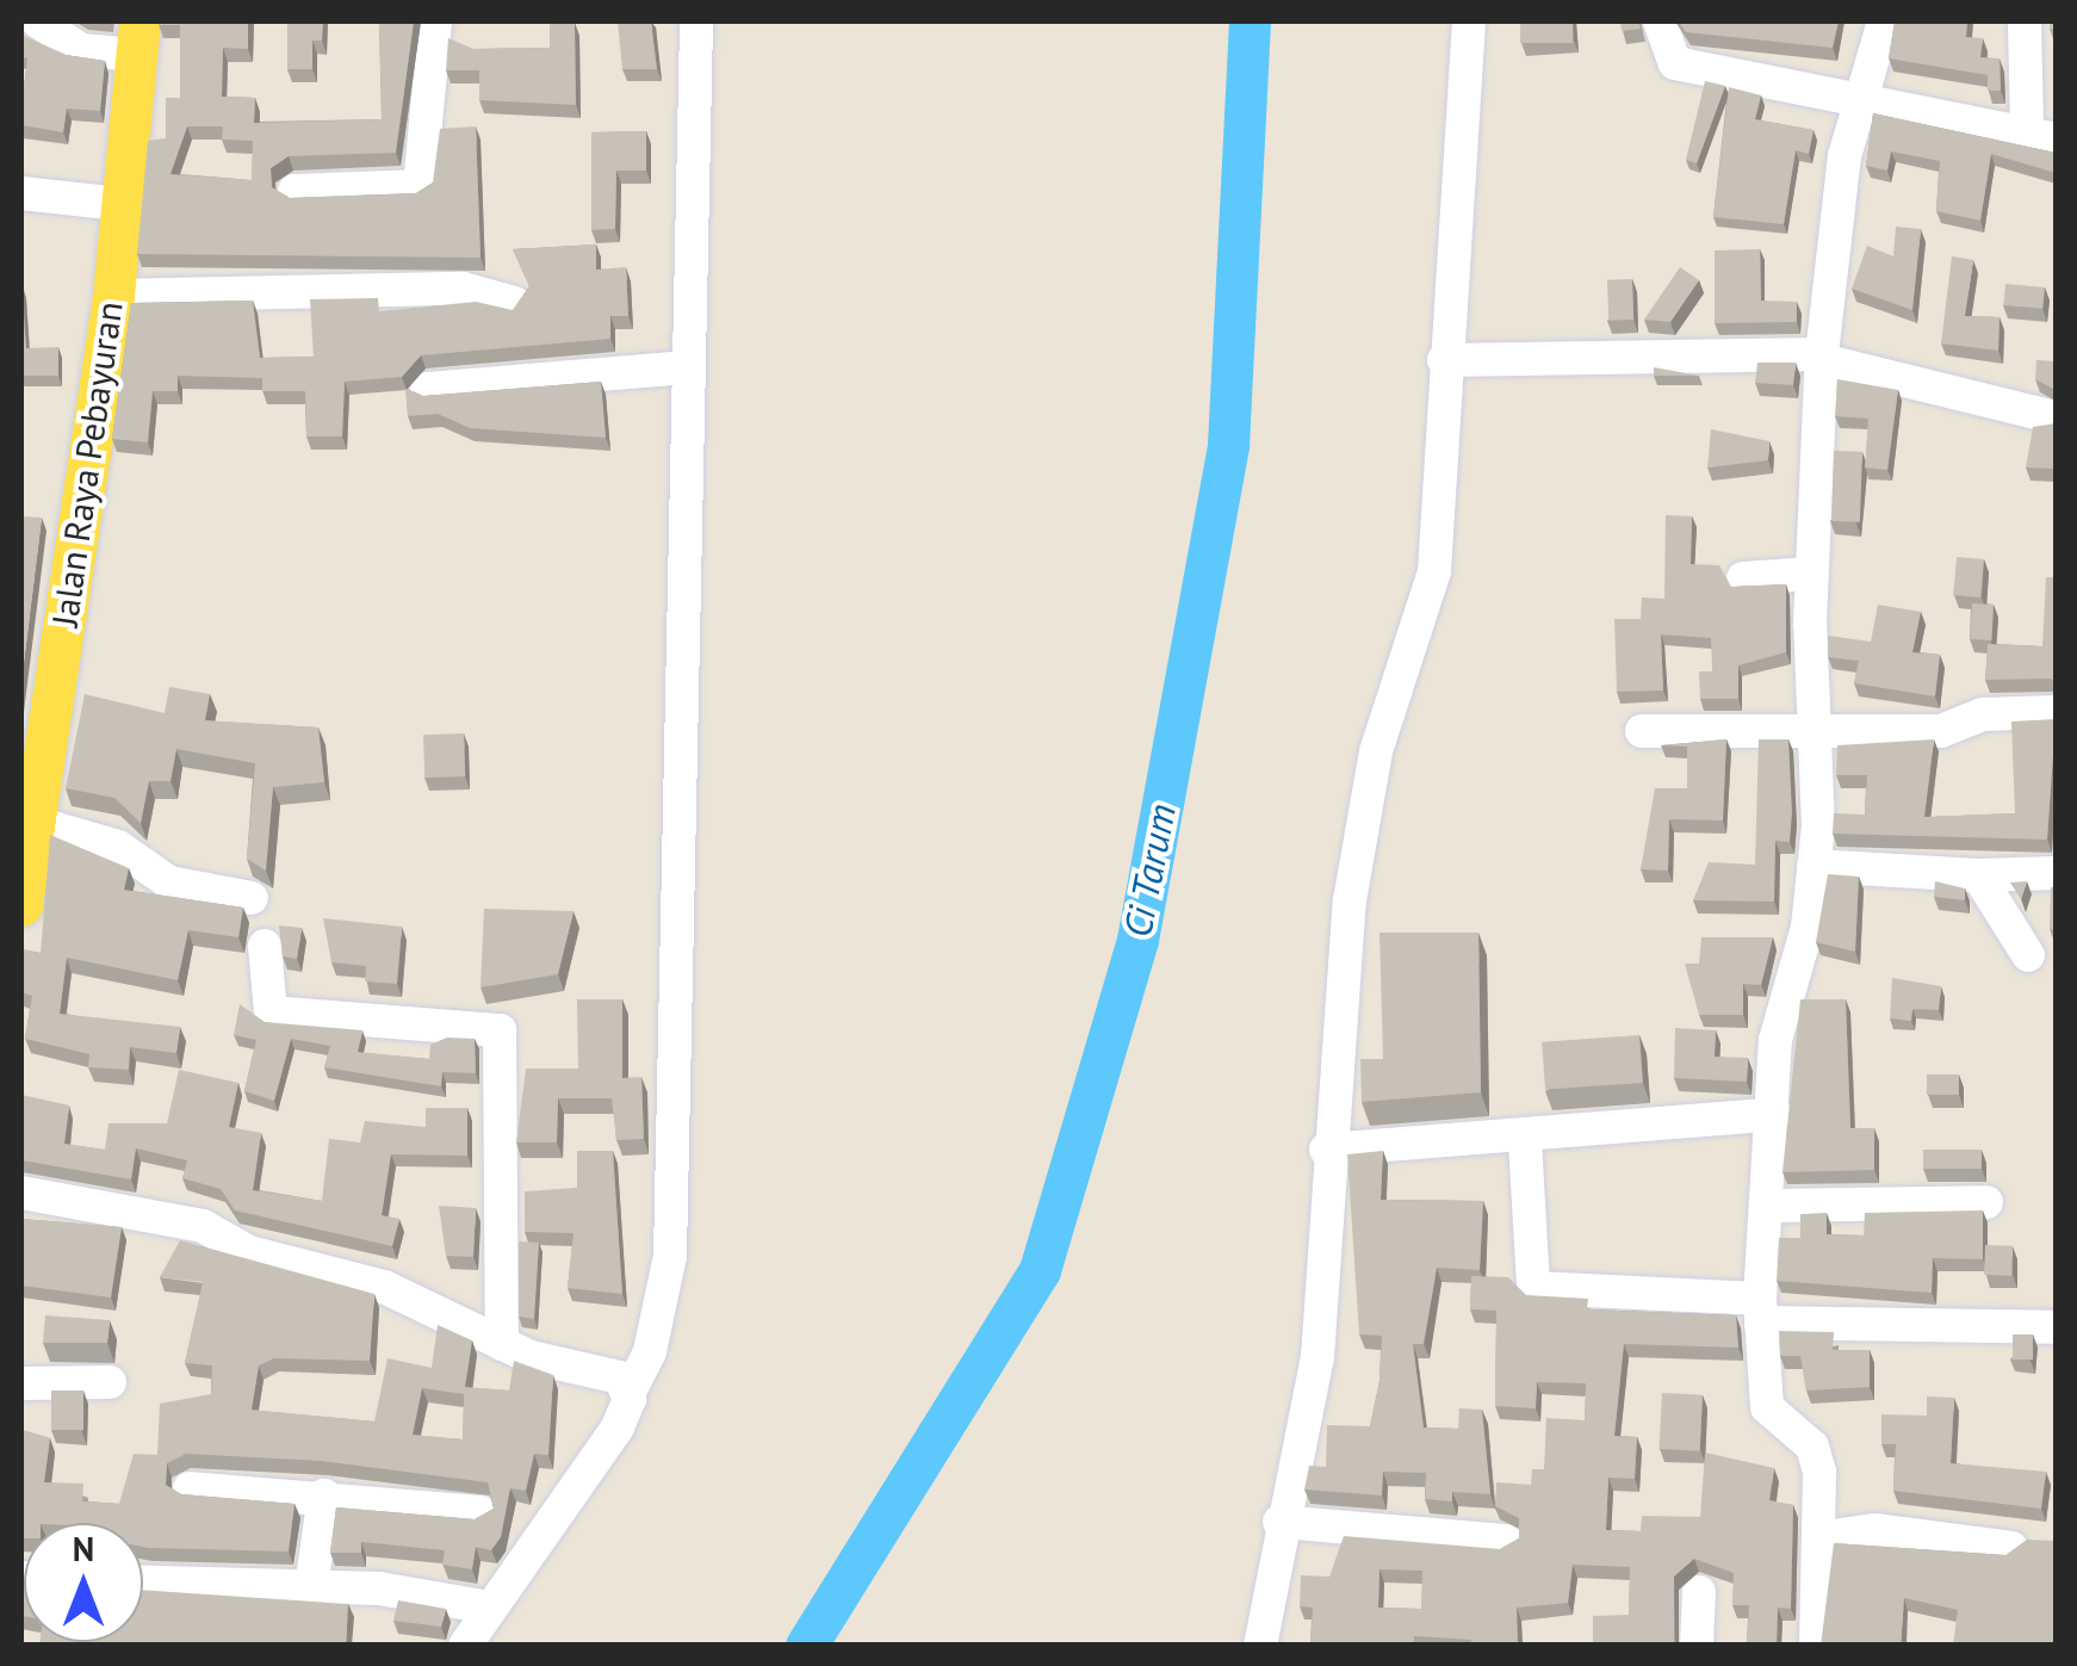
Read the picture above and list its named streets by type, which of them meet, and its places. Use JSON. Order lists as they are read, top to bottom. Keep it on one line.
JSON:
{"streets":{"main road":["Jalan Raya Pebayuran"]},"water":["Ci Tarum"],"north":"top"}
